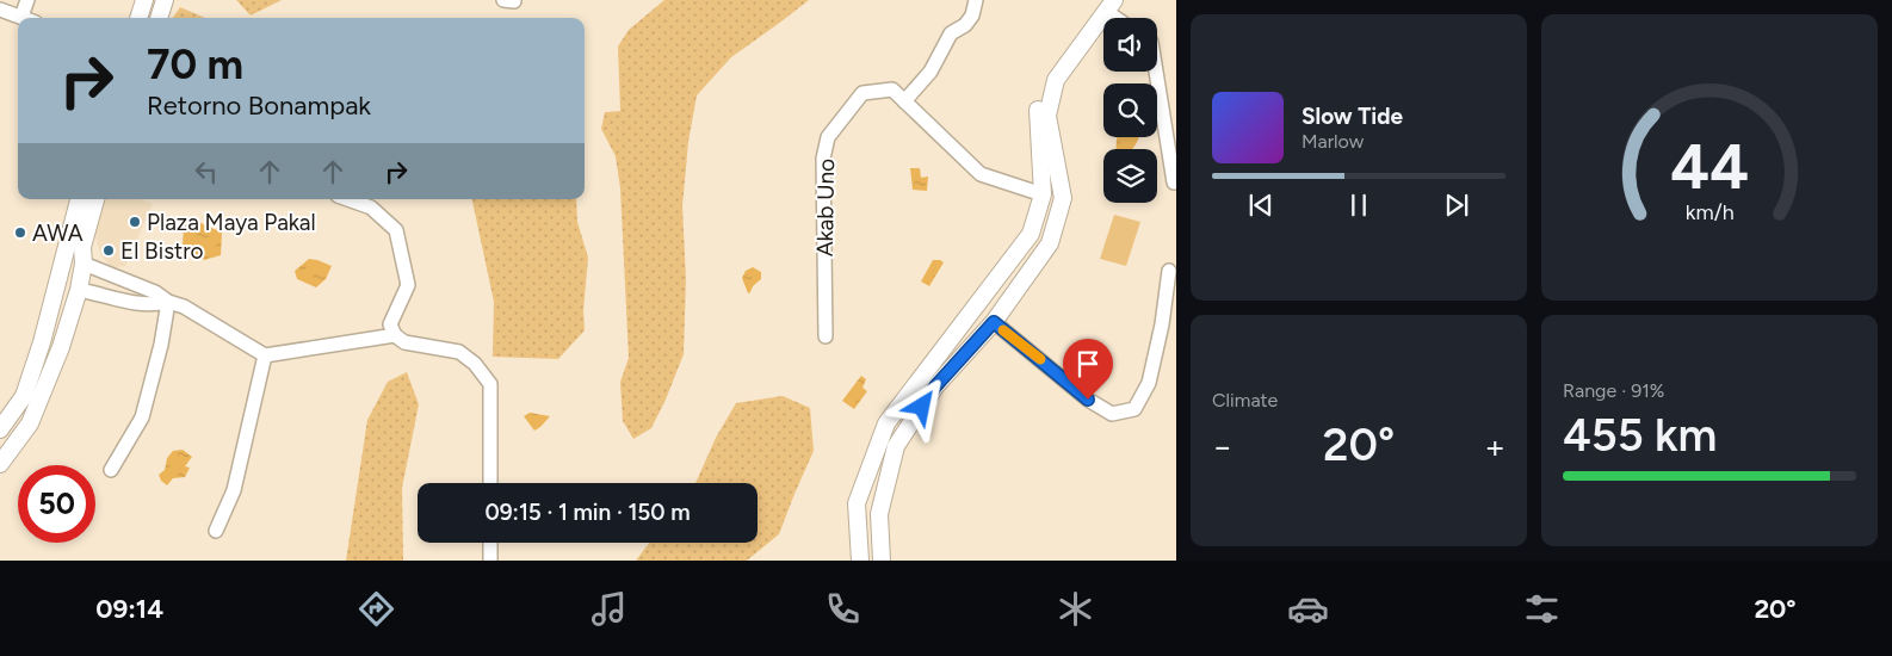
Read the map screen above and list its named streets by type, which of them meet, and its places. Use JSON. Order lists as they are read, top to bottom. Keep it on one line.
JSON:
{"streets":{"street":["Akab Uno"]},"places":["Plaza Maya Pakal","AWA","El Bistro"],"page":{"turn":["70 m","Retorno Bonampak"],"song":["Slow Tide","Marlow"],"tile":["Climate",["Range · 91%","455 km"]],"heat":["−","20°","+"],"limit":"50","trip":"09:15 · 1 min · 150 m","tabs":["09:14","20°"],"gauge":["44","km/h"]}}
